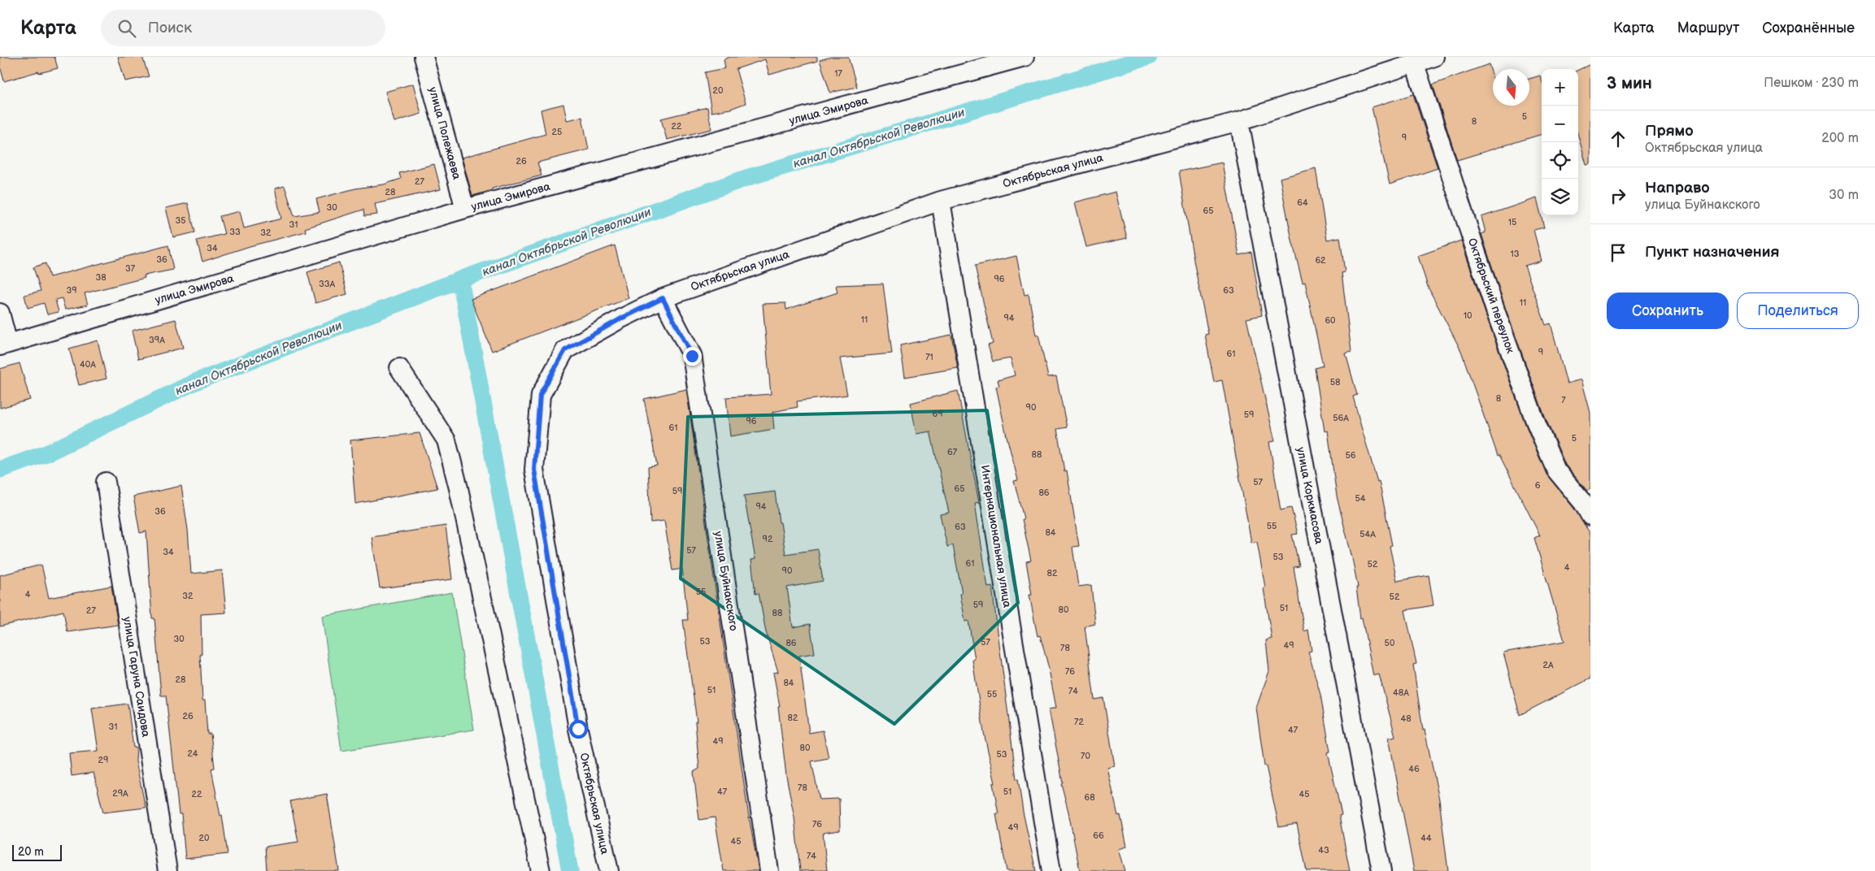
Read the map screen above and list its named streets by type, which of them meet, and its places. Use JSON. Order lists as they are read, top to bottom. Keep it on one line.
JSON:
{"streets":{"street":["улица Эмирова","улица Полежаева","Октябрьская улица","Октябрьский переулок","улица Коркмасова","Интернациональная улица","улица Буйнакского","улица Гаруна Саидова"]},"crossings":[["улица Эмирова","улица Полежаева"],["Октябрьская улица","Октябрьский переулок"],["Октябрьская улица","улица Коркмасова"],["Октябрьская улица","Интернациональная улица"],["Октябрьская улица","улица Буйнакского"]],"water":["канал Октябрьской Революции"],"house_numbers":["17","20","5","8","22","25","9","26","27","28","64","30","65","35","15","31","33","32","34","13","36","62","37","38","96","33А","39","63","11","10","94","11","60","39А","9","61","71","40А","58","8","7","90","69","59","56А","96","61","5","67","88","56","57","6","65","59","86","54","94","36","55","63","84","54А","92","57","34","53","61","52","4","90","82","55","4","32","52","59","51","80","27","88","30","53","57","86","50","49","78","2А","76","28","84","51","74","48А","55","26","82","48","72","31","47","49","80","24","53","70","29","46","78","47","51","29А","22","45","68","76","49","66","20","44","45","43","74"],"scale_bar":"20 m","north":"bottom","page":{"header":"Карта","search":"Поиск","nav":["Карта","Маршрут","Сохранённые"],"heading":["3 мин","Пешком · 230 m"],"map_buttons":["+","−"],"list":[["Прямо","Октябрьская улица","200 m"],["Направо","улица Буйнакского","30 m"],"Пункт назначения"],"buttons":["Сохранить","Поделиться"],"scale":"20 m"}}
